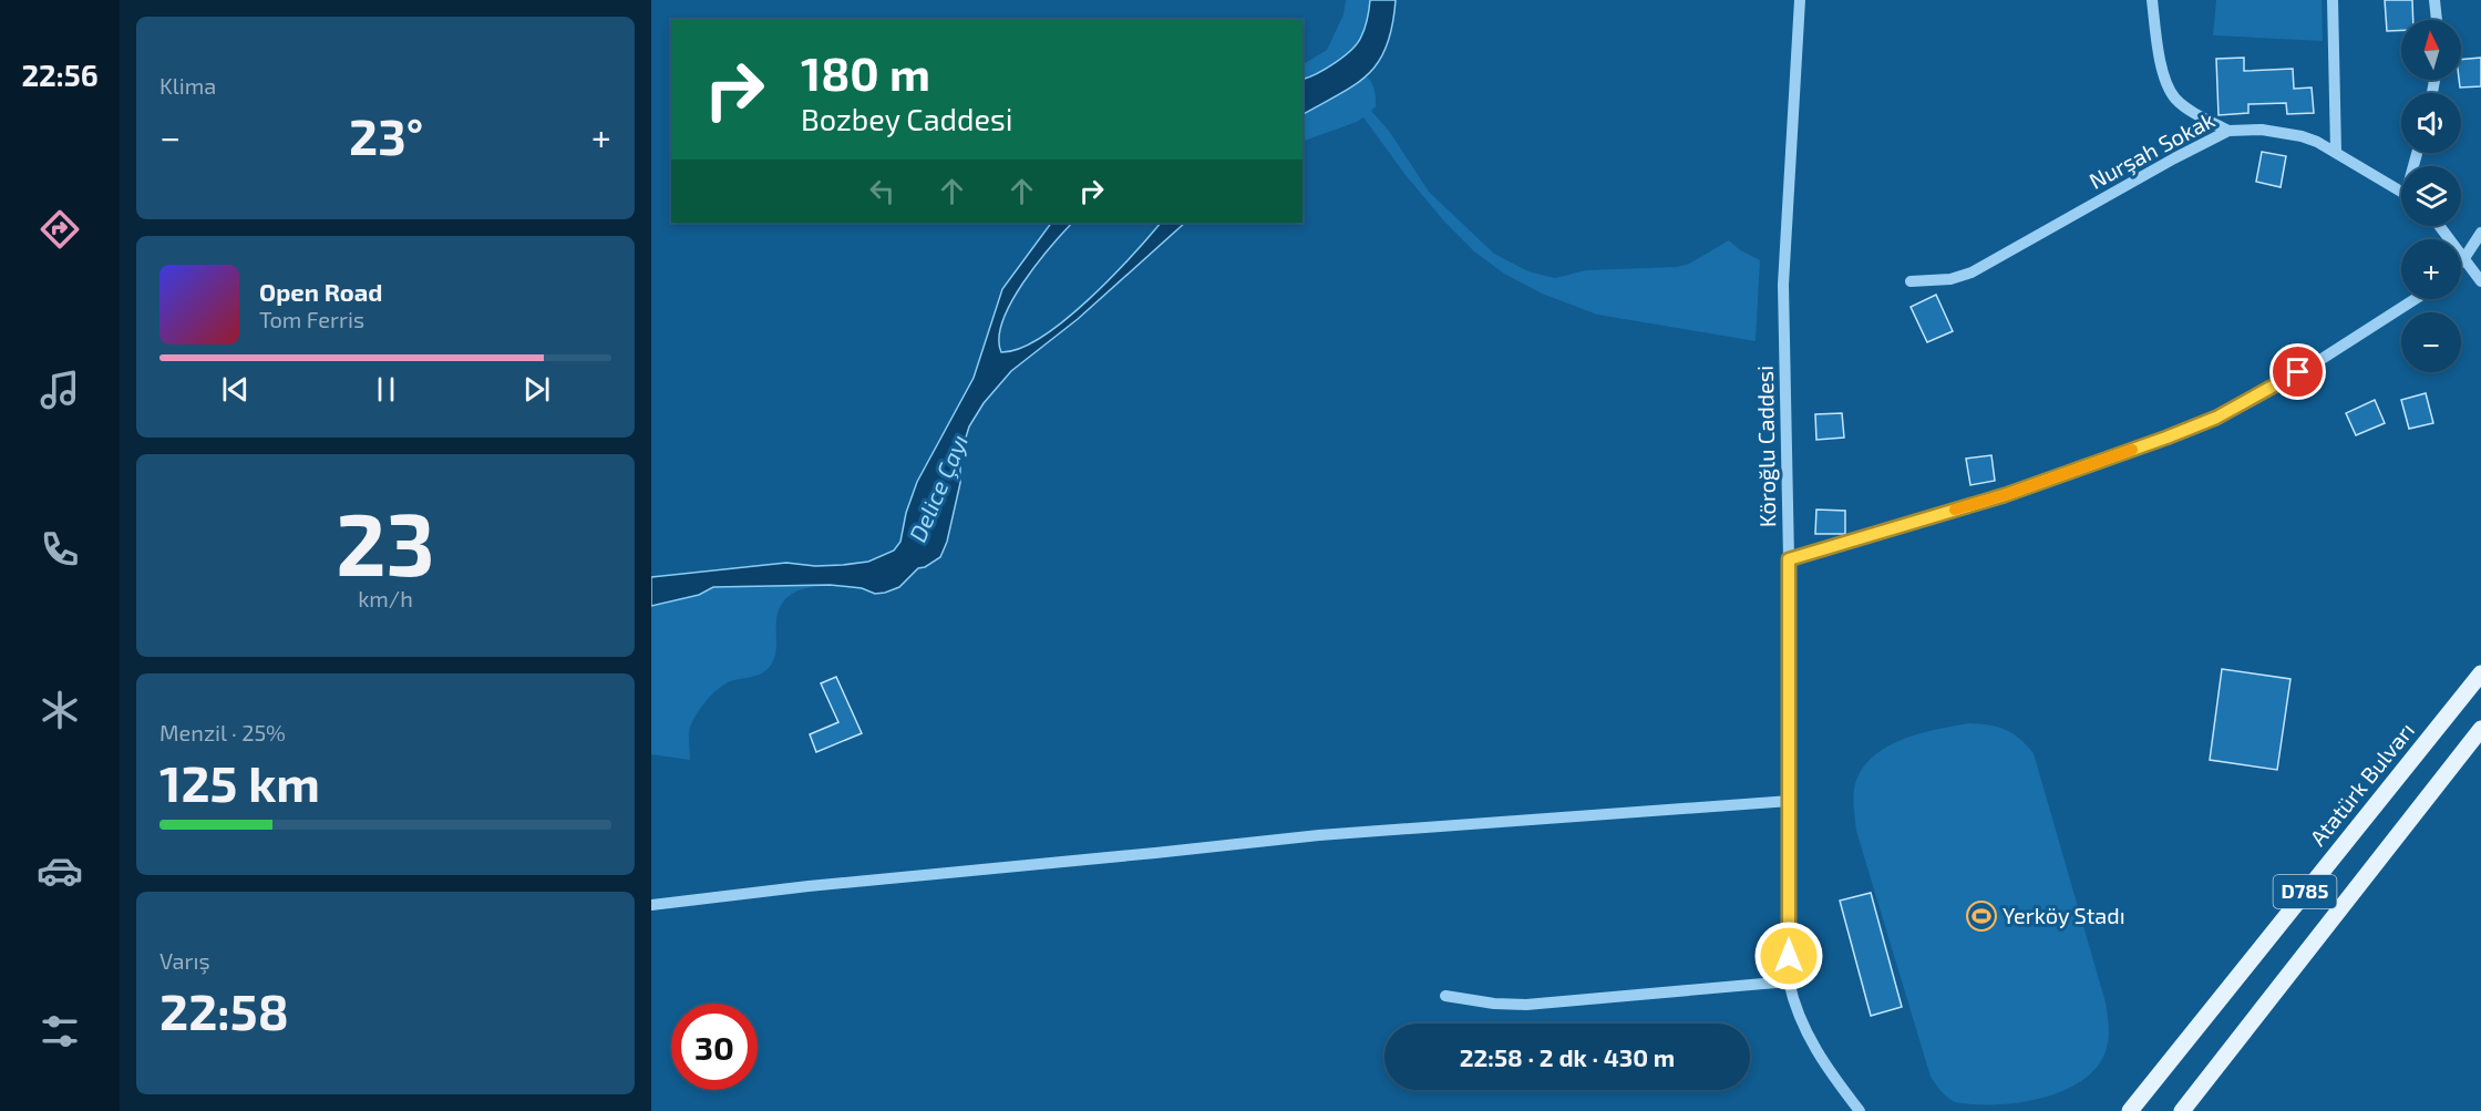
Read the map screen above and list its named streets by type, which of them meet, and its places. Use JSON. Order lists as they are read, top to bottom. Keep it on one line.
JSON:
{"streets":{"main road":["Atatürk Bulvarı","D785"],"street":["Nurşah Sokak","Köroğlu Caddesi"]},"water":["Delice Çayı"],"places":{"sports":["Yerköy Stadı"]},"north":"top","page":{"tabs":"22:56","tile":["Klima",["23","km/h"],["Menzil · 25%","125 km"],["Varış","22:58"]],"map_buttons":["+","−"],"turn":["180 m","Bozbey Caddesi"],"heat":["−","23°","+"],"song":["Open Road","Tom Ferris"],"limit":"30","trip":"22:58 · 2 dk · 430 m"}}
